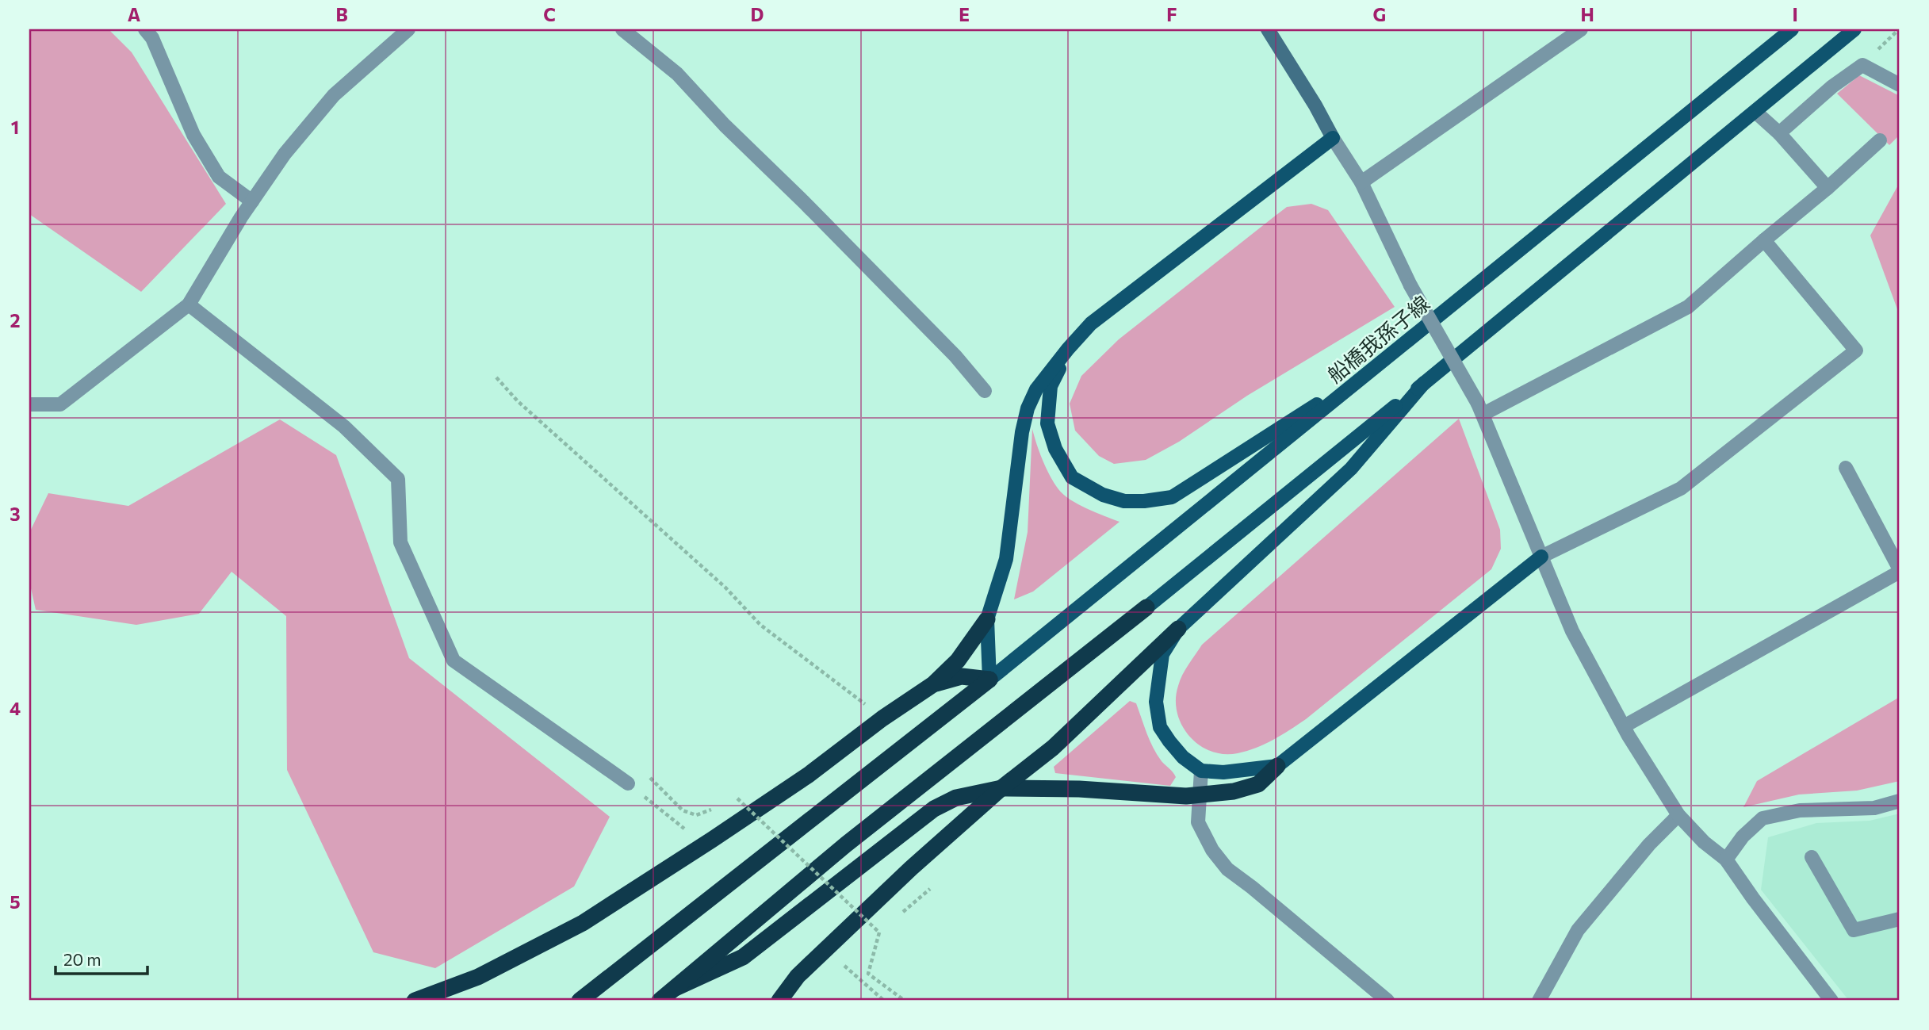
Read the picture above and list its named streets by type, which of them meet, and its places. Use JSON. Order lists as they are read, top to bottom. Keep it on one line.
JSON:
{"streets":{"main road":["船橋我孫子線"]},"scale_bar":"20 m","grid":{"columns":["A","B","C","D","E","F","G","H","I"],"rows":["1","2","3","4","5"]}}
